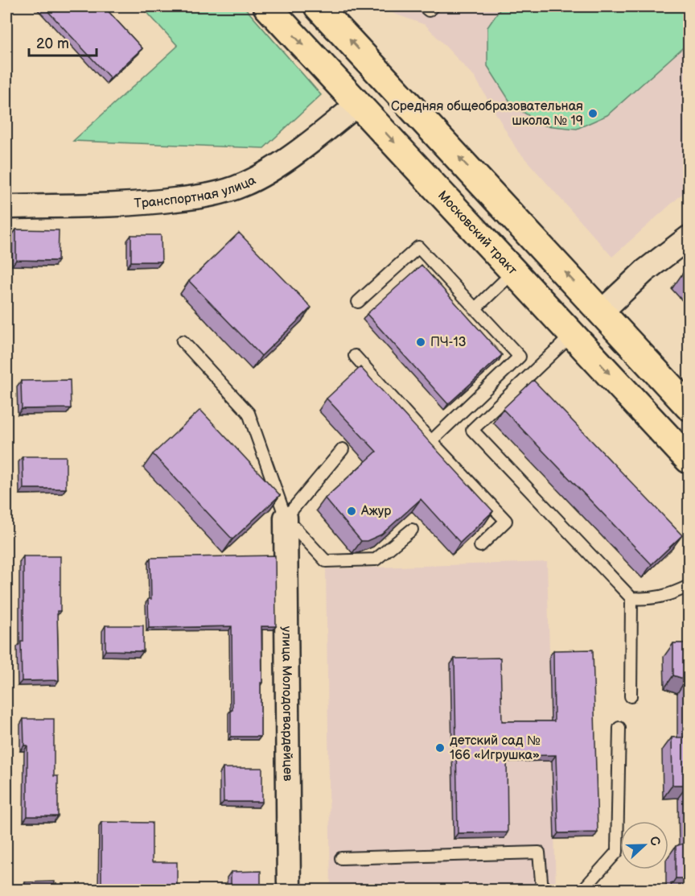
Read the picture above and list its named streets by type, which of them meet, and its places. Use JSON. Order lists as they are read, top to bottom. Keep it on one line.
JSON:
{"streets":{"main road":["Московский тракт"],"street":["Транспортная улица","улица Молодогвардейцев"]},"crossings":[["Транспортная улица","Московский тракт"]],"places":["Средняя общеобразовательная школа № 19","ПЧ-13","Ажур","детский сад № 166 «Игрушка»"],"scale_bar":"20 m","north":"right"}
